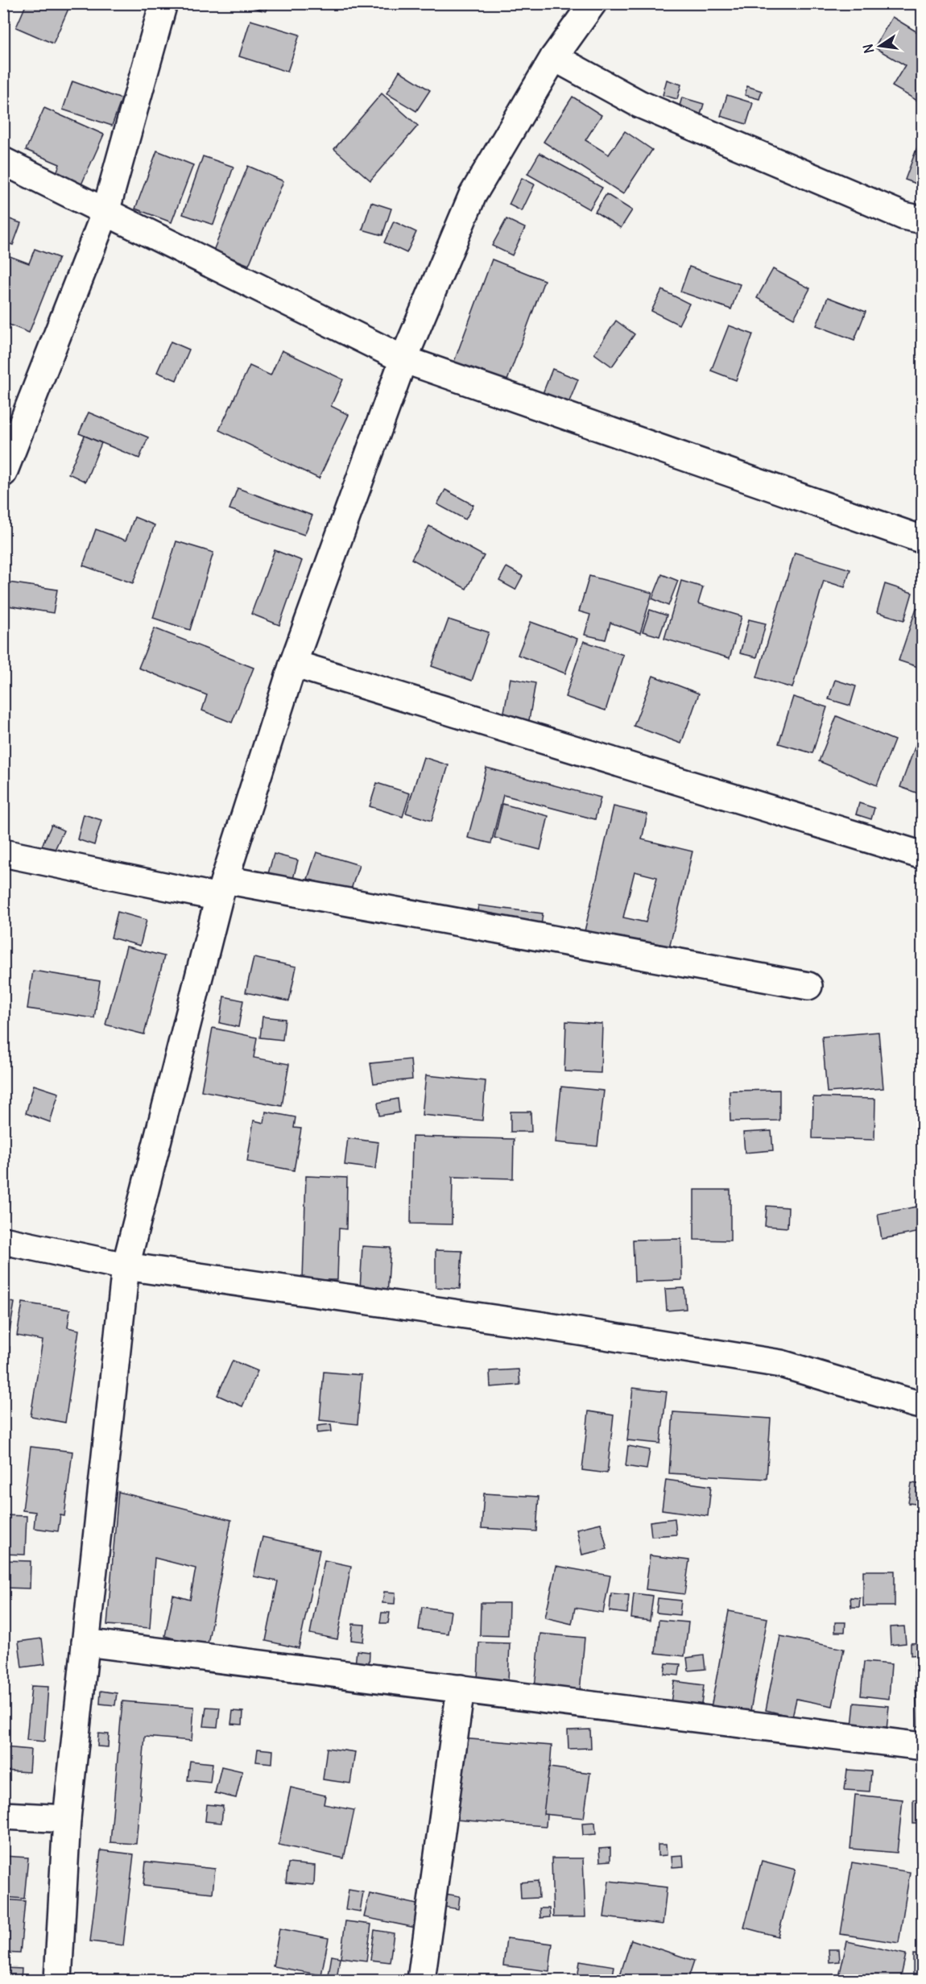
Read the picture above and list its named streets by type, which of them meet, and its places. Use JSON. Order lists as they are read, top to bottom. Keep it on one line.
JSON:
{"north":"left"}
